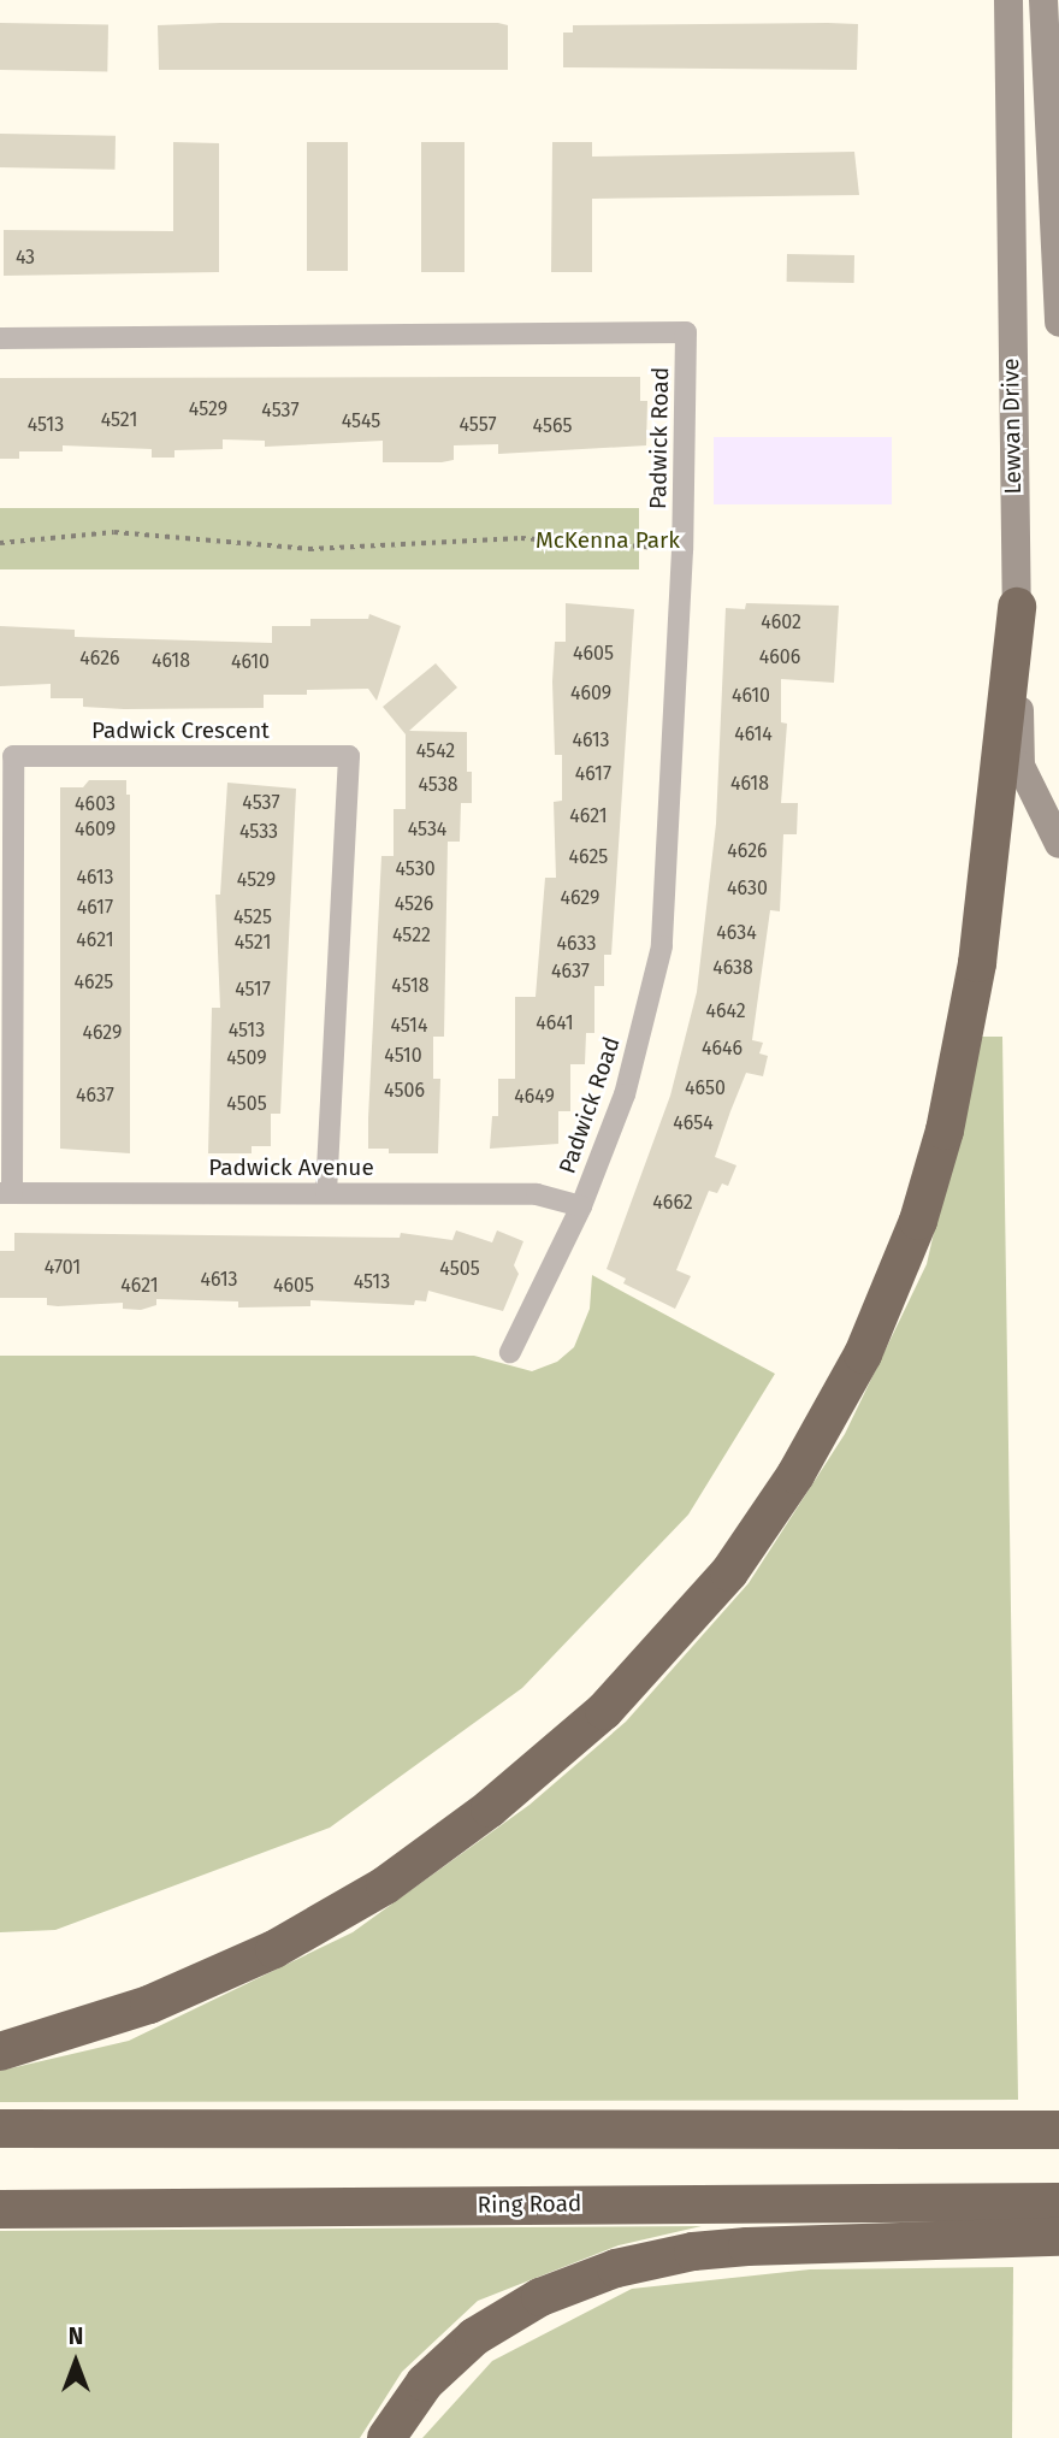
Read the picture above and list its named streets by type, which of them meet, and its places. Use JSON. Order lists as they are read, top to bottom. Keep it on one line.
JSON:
{"streets":{"highway":["Ring Road"],"main road":["Lewvan Drive"],"street":["Padwick Road","Padwick Crescent","Padwick Avenue"]},"crossings":[["Padwick Road","Padwick Avenue"],["Padwick Crescent","Padwick Avenue"]],"parks":["McKenna Park"],"house_numbers":["43","4529","4537","4521","4545","4513","4557","4565","4602","4605","4606","4626","4618","4610","4609","4610","4614","4613","4542","4617","4618","4538","4537","4603","4621","4609","4534","4533","4626","4625","4530","4613","4529","4630","4629","4526","4617","4525","4634","4522","4621","4521","4633","4638","4637","4625","4518","4517","4642","4641","4514","4513","4629","4646","4510","4509","4650","4506","4637","4649","4505","4654","4662","4701","4505","4613","4513","4621","4605"],"north":"top"}
